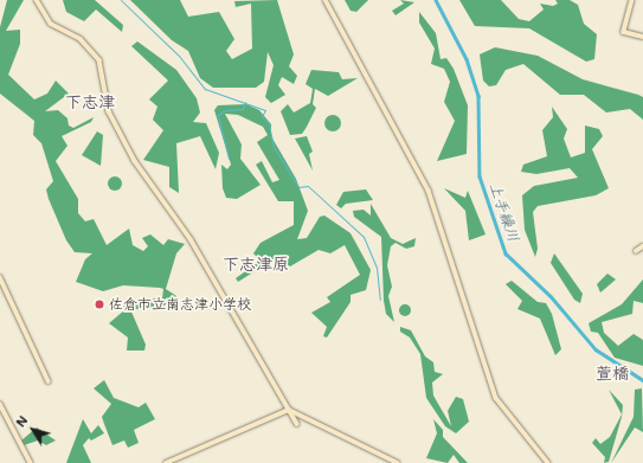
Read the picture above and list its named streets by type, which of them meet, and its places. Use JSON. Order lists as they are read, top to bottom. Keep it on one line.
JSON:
{"districts":["下志津","下志津原","萱橋"],"water":["上手繰川"],"places":["佐倉市立南志津小学校"],"north":"top left"}
